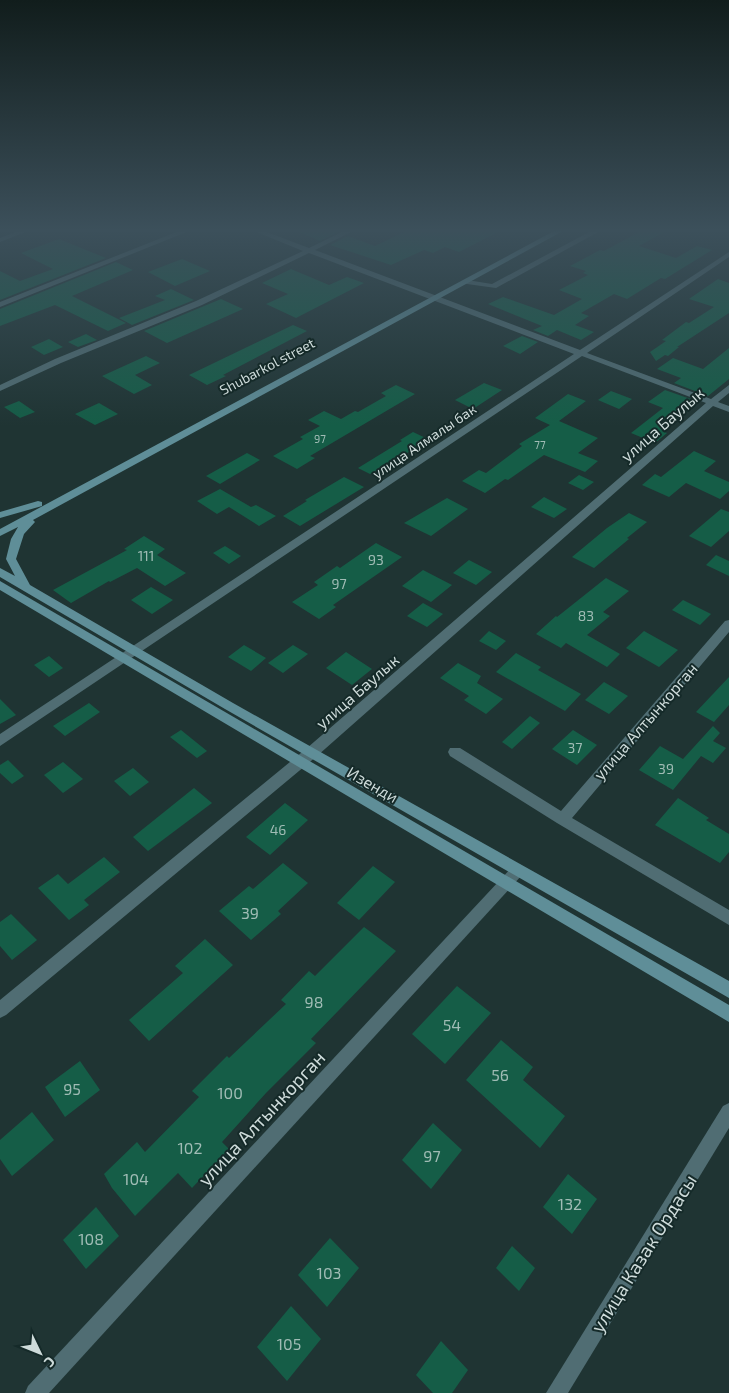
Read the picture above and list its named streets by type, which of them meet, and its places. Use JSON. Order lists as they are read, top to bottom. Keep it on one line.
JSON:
{"streets":{"street":["Shubarkol street","улица Баулык","улица Алмалы бак","улица Алтынкорган","Изенди","улица Казак Ордасы"]},"crossings":[["улица Баулык","Изенди"],["улица Алмалы бак","Изенди"],["улица Алтынкорган","Изенди"]],"house_numbers":["97","77","111","93","97","83","37","39","46","39","98","54","56","95","100","102","97","104","132","108","103","105"],"north":"bottom right"}
